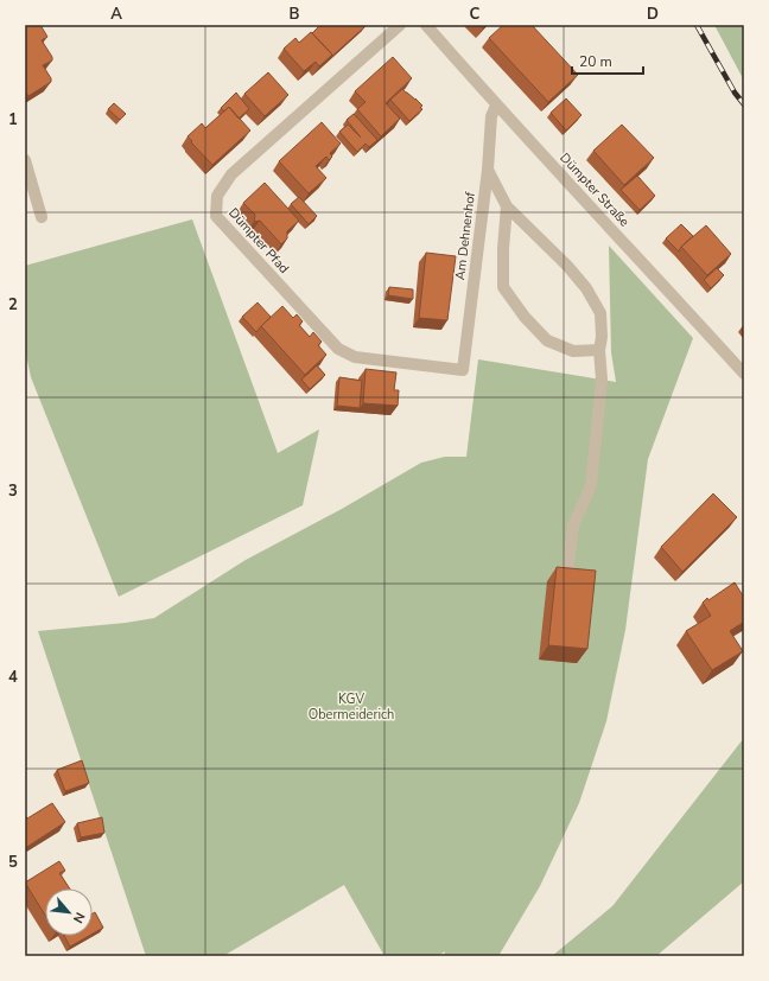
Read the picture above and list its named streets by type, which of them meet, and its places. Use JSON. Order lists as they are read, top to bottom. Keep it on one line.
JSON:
{"streets":{"street":["Dümpter Straße","Am Dehnenhof","Dümpter Pfad"]},"crossings":[["Dümpter Straße","Am Dehnenhof"],["Am Dehnenhof","Dümpter Pfad"]],"parks":["KGV Obermeiderich"],"scale_bar":"20 m","north":"bottom right","grid":{"columns":["A","B","C","D"],"rows":["1","2","3","4","5"]}}
